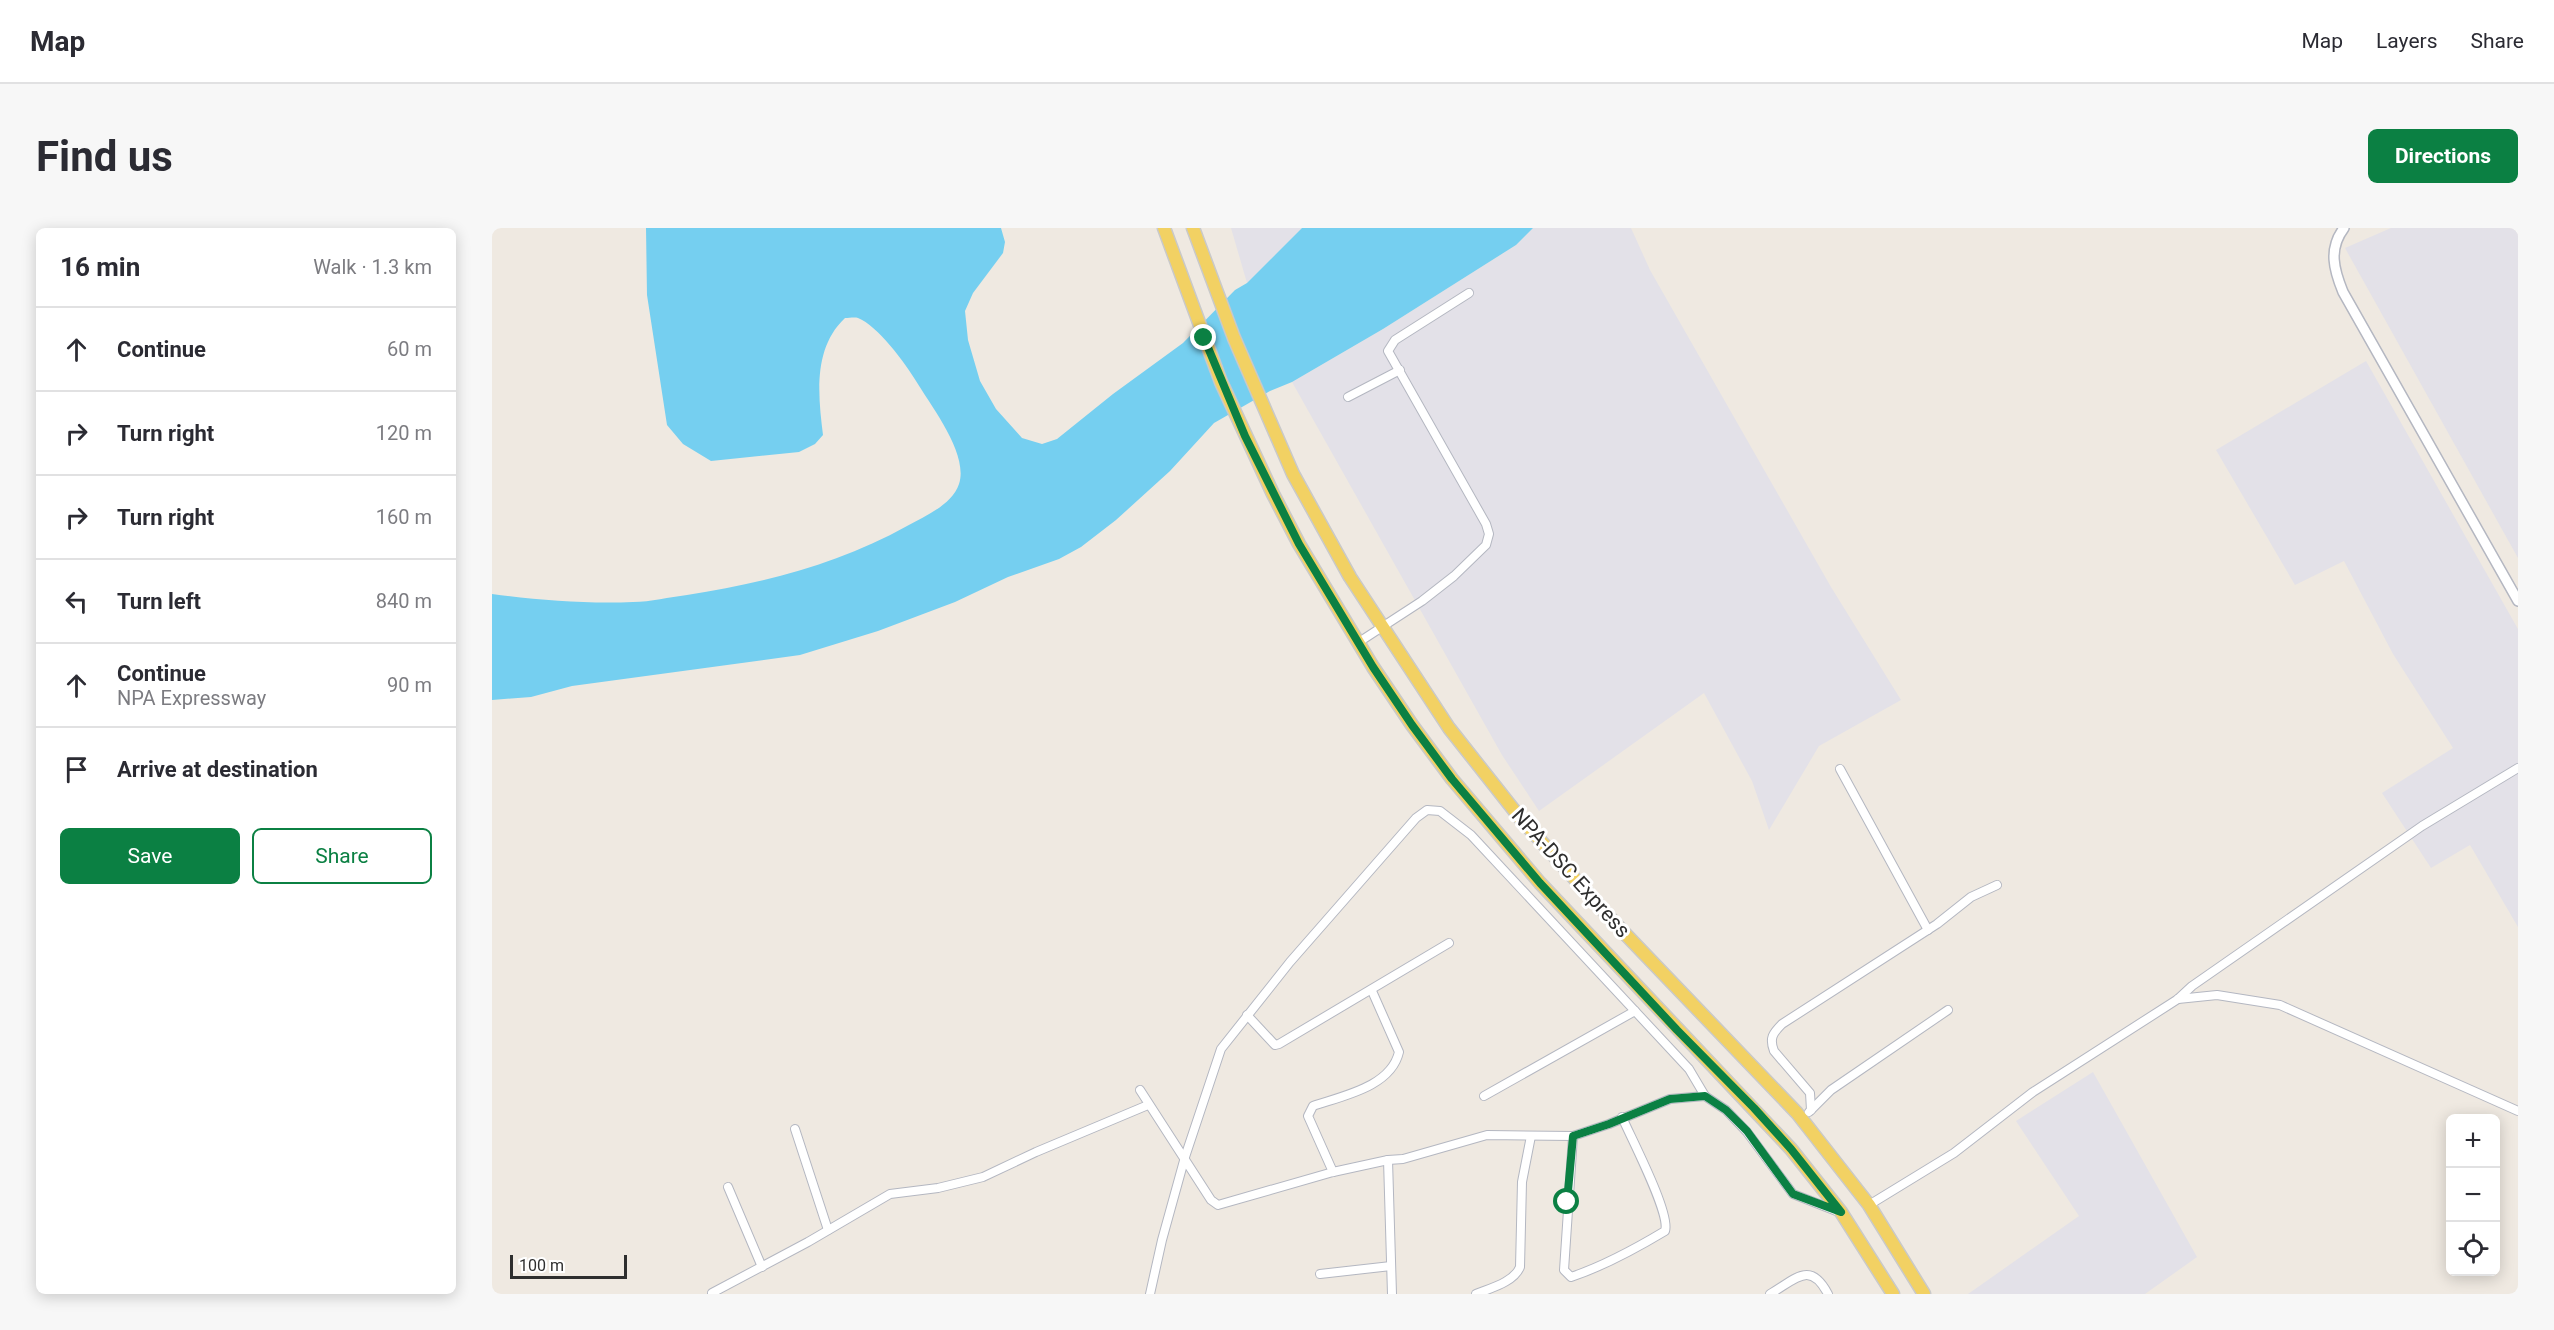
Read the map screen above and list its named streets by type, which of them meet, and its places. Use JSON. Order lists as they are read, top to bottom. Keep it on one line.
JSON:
{"streets":{"main road":["NPA-DSC Express"]},"scale_bar":"100 m","page":{"header":"Map","nav":["Map","Layers","Share"],"buttons":["Directions",["Save","Share"]],"title":"Find us","heading":["16 min","Walk · 1.3 km"],"list":[["Continue","60 m"],["Turn right","120 m"],["Turn right","160 m"],["Turn left","840 m"],["Continue","NPA Expressway","90 m"],"Arrive at destination"],"map_buttons":["+","−"],"scale":"100 m"}}
